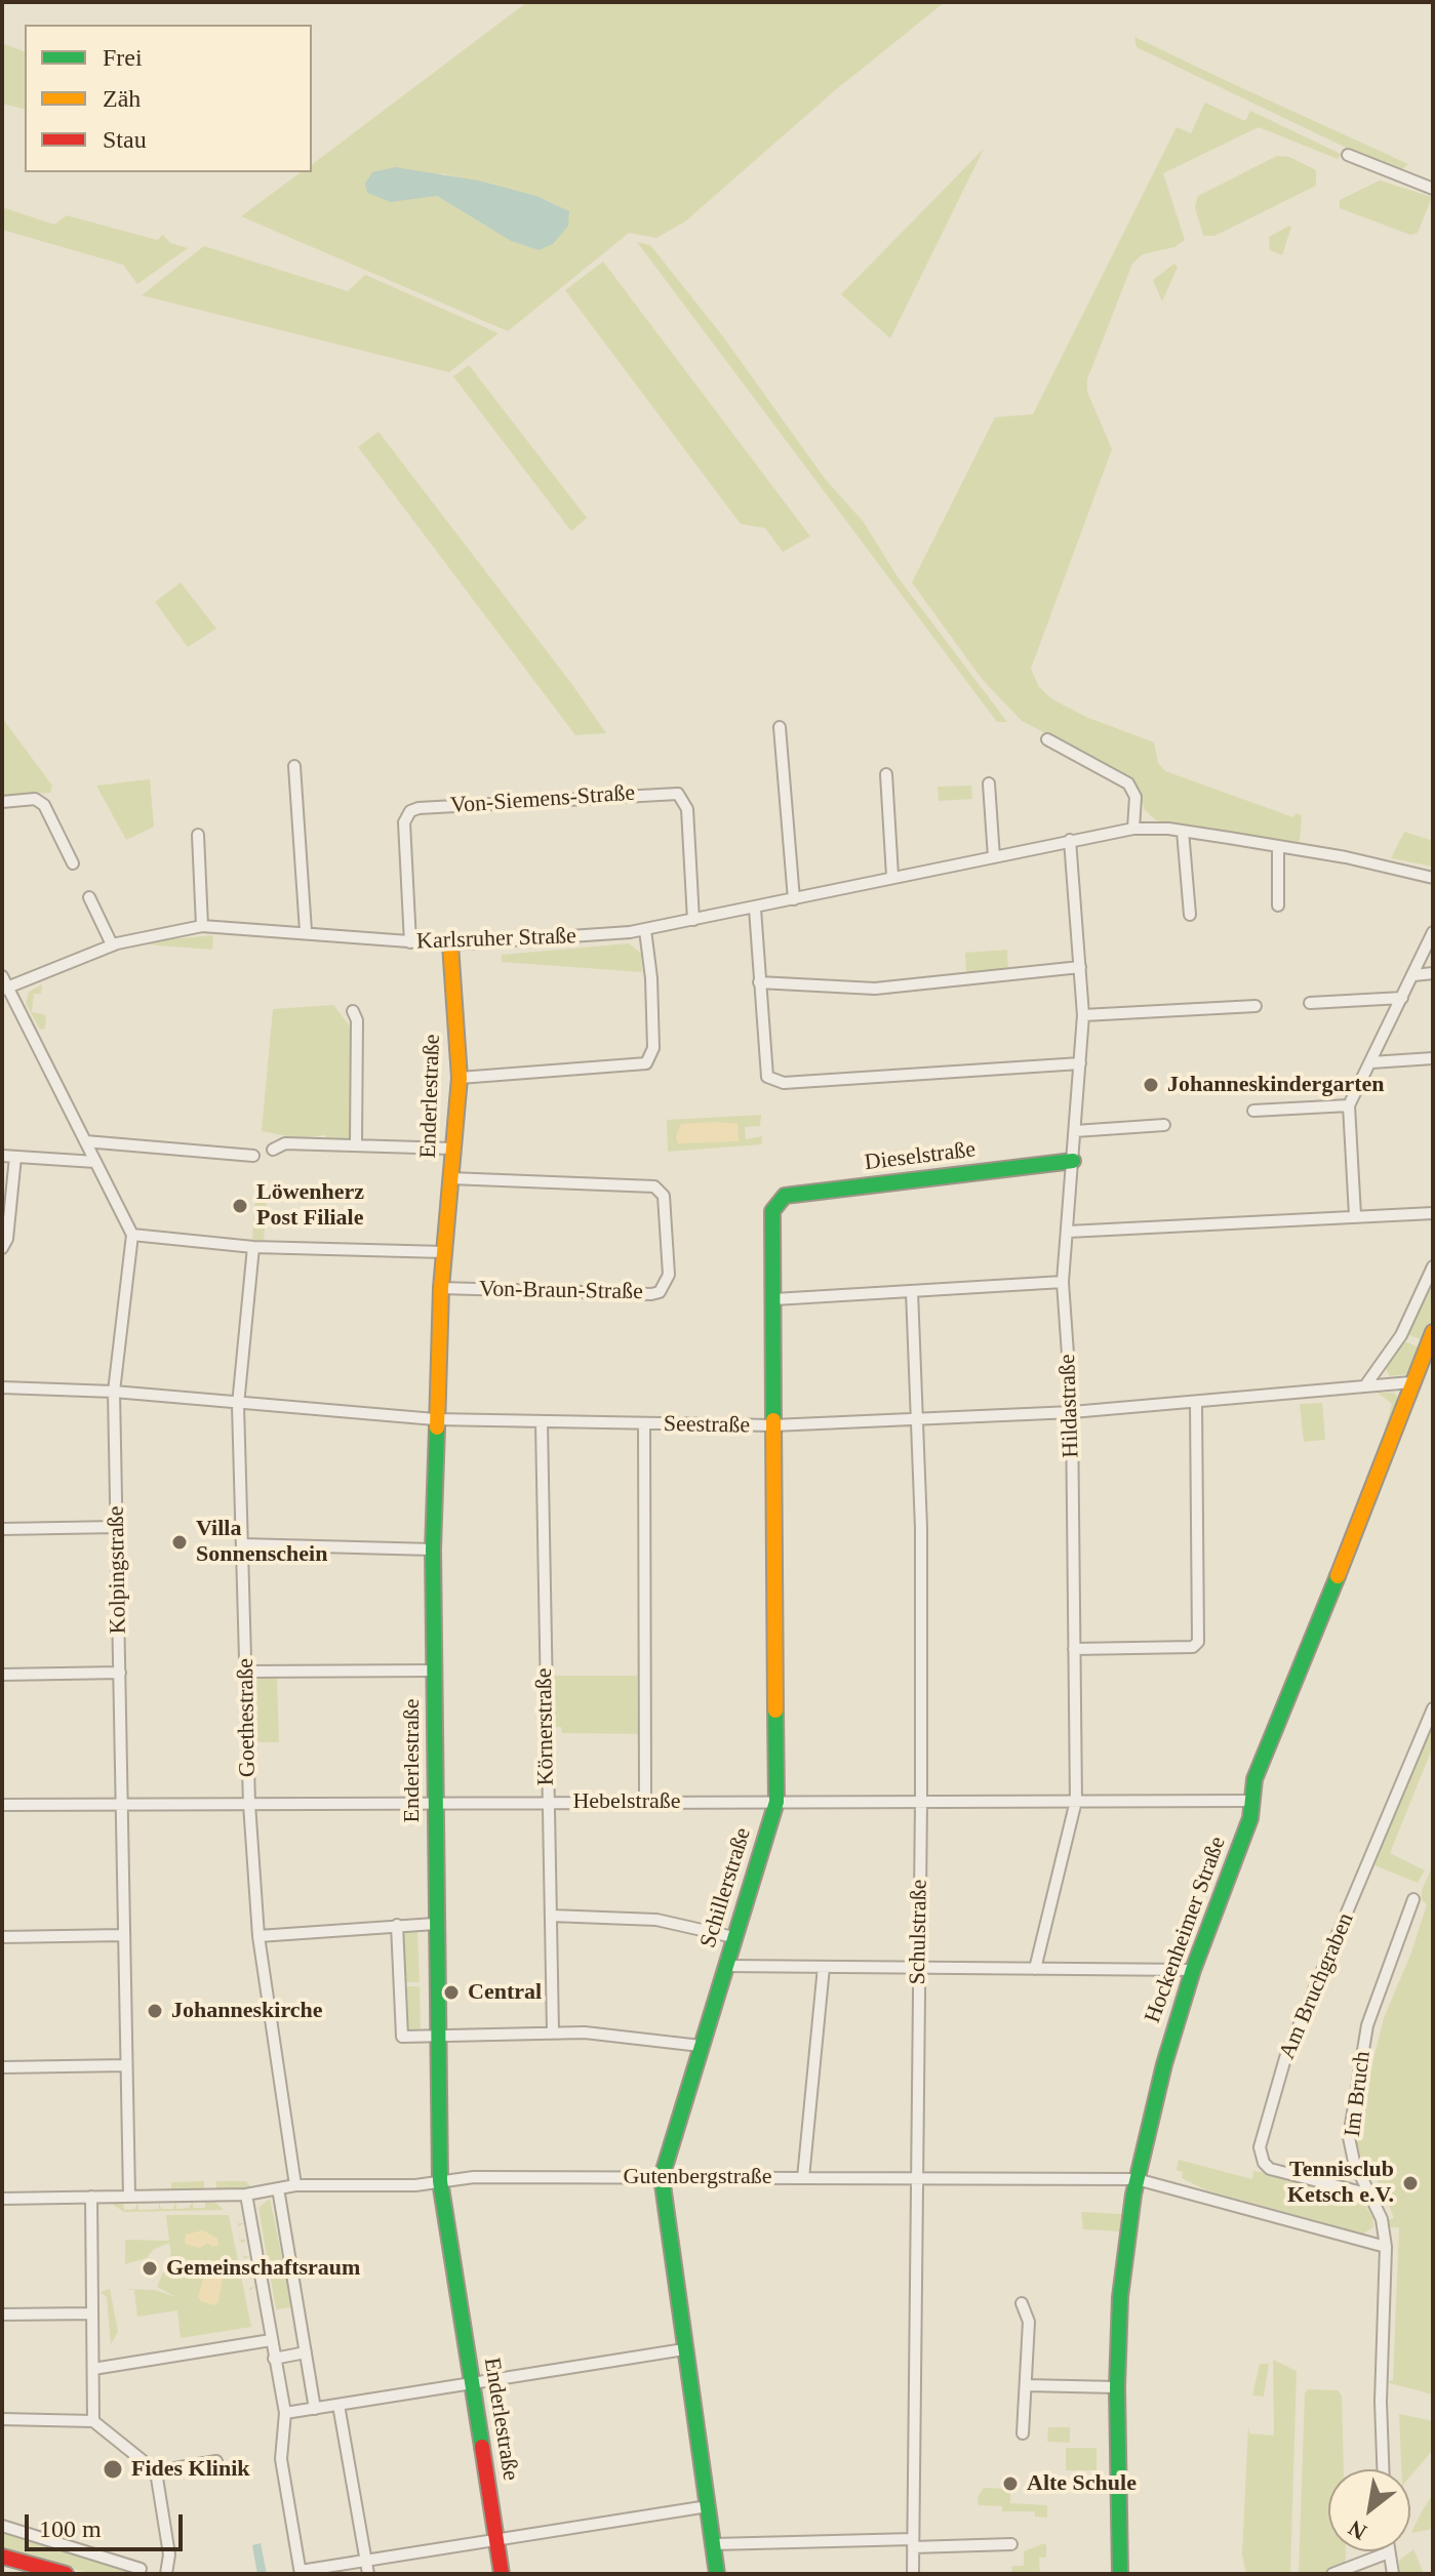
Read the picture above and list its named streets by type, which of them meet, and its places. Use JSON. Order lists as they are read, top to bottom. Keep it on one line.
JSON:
{"streets":{"street":["Von-Siemens-Straße","Karlsruher Straße","Enderlestraße","Dieselstraße","Von-Braun-Straße","Hildastraße","Seestraße","Kolpingstraße","Goethestraße","Körnerstraße","Hebelstraße","Schillerstraße","Hockenheimer Straße","Schulstraße","Am Bruchgraben","Im Bruch","Gutenbergstraße"]},"crossings":[["Von-Siemens-Straße","Karlsruher Straße"],["Karlsruher Straße","Enderlestraße"],["Karlsruher Straße","Hildastraße"],["Enderlestraße","Von-Braun-Straße"],["Enderlestraße","Seestraße"],["Enderlestraße","Hebelstraße"],["Enderlestraße","Gutenbergstraße"],["Dieselstraße","Hildastraße"],["Dieselstraße","Schillerstraße"],["Hildastraße","Seestraße"],["Hildastraße","Hebelstraße"],["Seestraße","Kolpingstraße"],["Seestraße","Goethestraße"],["Seestraße","Körnerstraße"],["Seestraße","Schillerstraße"],["Seestraße","Hockenheimer Straße"],["Seestraße","Schulstraße"],["Kolpingstraße","Hebelstraße"],["Kolpingstraße","Gutenbergstraße"],["Goethestraße","Hebelstraße"],["Goethestraße","Gutenbergstraße"],["Körnerstraße","Hebelstraße"],["Hebelstraße","Schillerstraße"],["Hebelstraße","Hockenheimer Straße"],["Hebelstraße","Schulstraße"],["Schillerstraße","Gutenbergstraße"],["Hockenheimer Straße","Gutenbergstraße"],["Schulstraße","Gutenbergstraße"],["Am Bruchgraben","Im Bruch"],["Im Bruch","Gutenbergstraße"]],"places":["Johanneskindergarten","Löwenherz Post Filiale","Villa Sonnenschein","Central","Johanneskirche","Tennisclub Ketsch e.V.","Gemeinschaftsraum","Fides Klinik","Alte Schule"],"legend":["Frei","Zäh","Stau"],"scale_bar":"100 m","north":"bottom left"}
